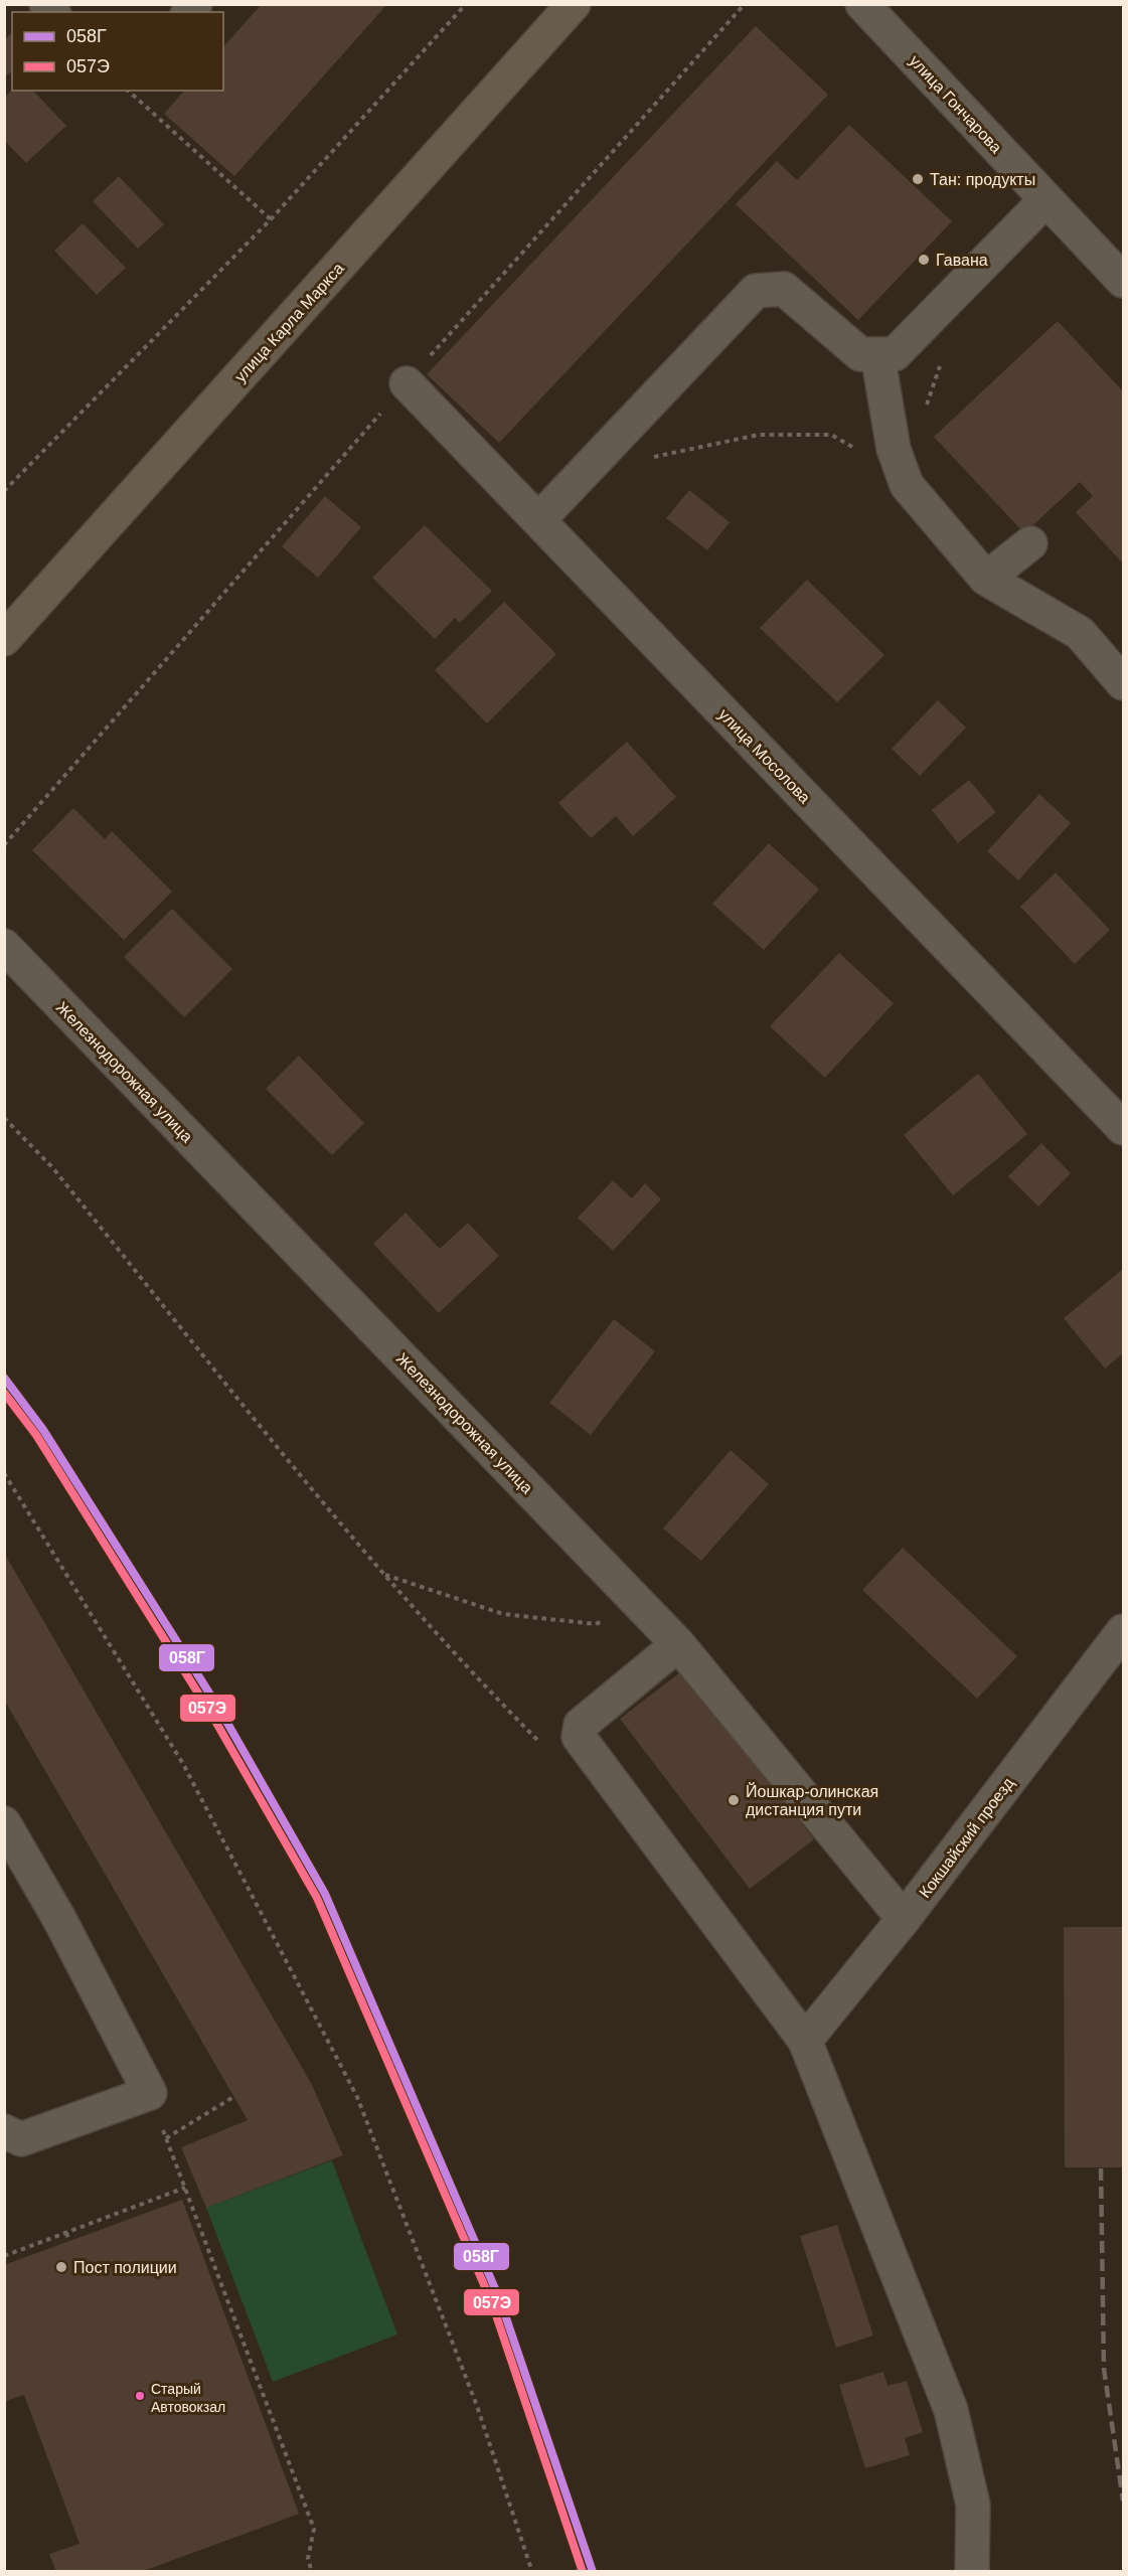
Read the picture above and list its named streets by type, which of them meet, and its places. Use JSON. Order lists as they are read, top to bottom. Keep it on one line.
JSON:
{"streets":{"main road":["улица Карла Маркса"],"street":["улица Гончарова","улица Мосолова","Железнодорожная улица","Кокшайский проезд"]},"crossings":[["Железнодорожная улица","Кокшайский проезд"]],"places":["Тан: продукты","Гавана","Йошкар-олинская дистанция пути","Пост полиции","Старый Автовокзал"],"lines":["transit line 058Г","transit line 057Э"],"legend":["058Г","057Э"]}
